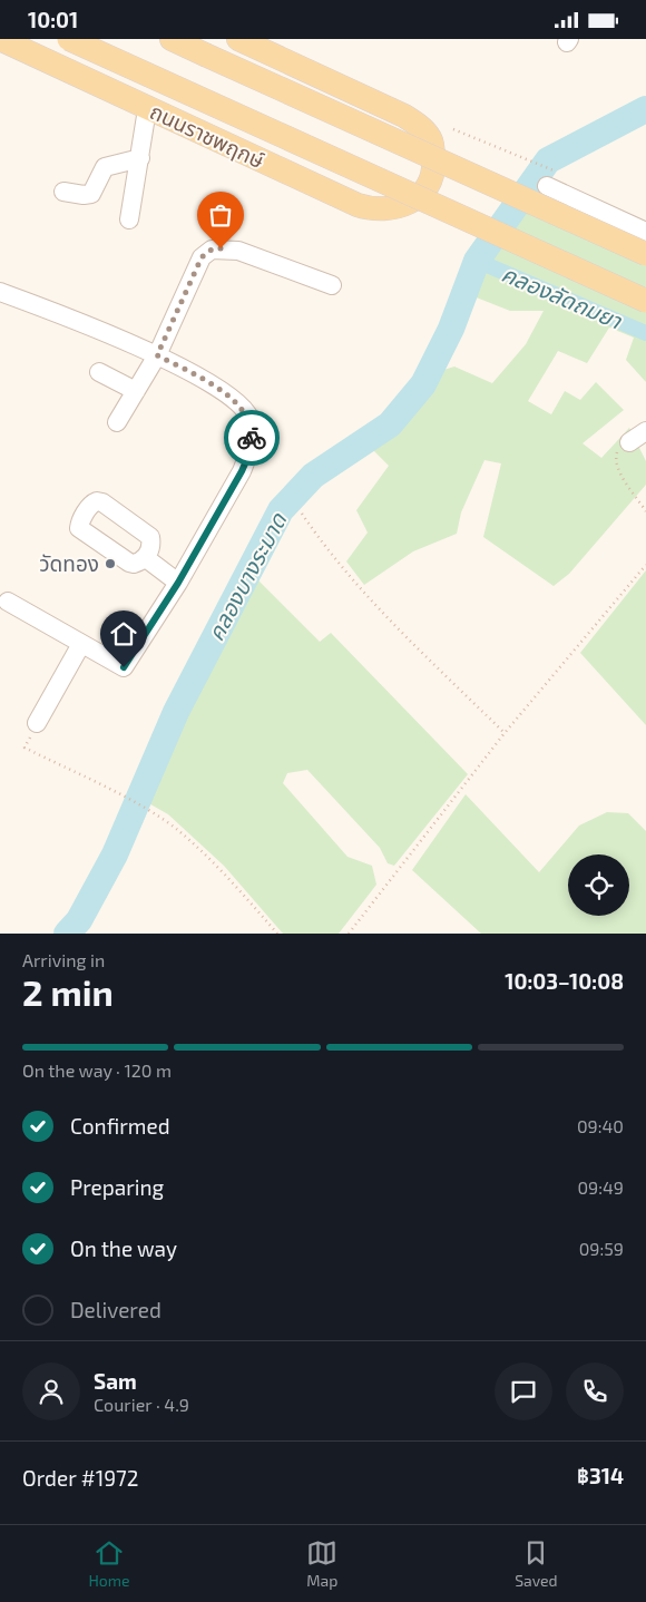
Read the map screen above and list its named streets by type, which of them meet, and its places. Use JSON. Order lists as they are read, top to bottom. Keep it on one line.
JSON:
{"streets":{"main road":["ถนนราชพฤกษ์"]},"water":["คลองลัดถมยา","คลองบางระมาด"],"places":["วัดทอง"],"page":{"status":"10:01","heading":["2 min","Arriving in","10:03–10:08"],"panel":["Sam","Courier · 4.9","Order #1972","฿314"],"bar":"On the way · 120 m","list":[["Confirmed","09:40"],["Preparing","09:49"],["On the way","09:59"],"Delivered"],"tabs":["Home","Map","Saved"]}}
